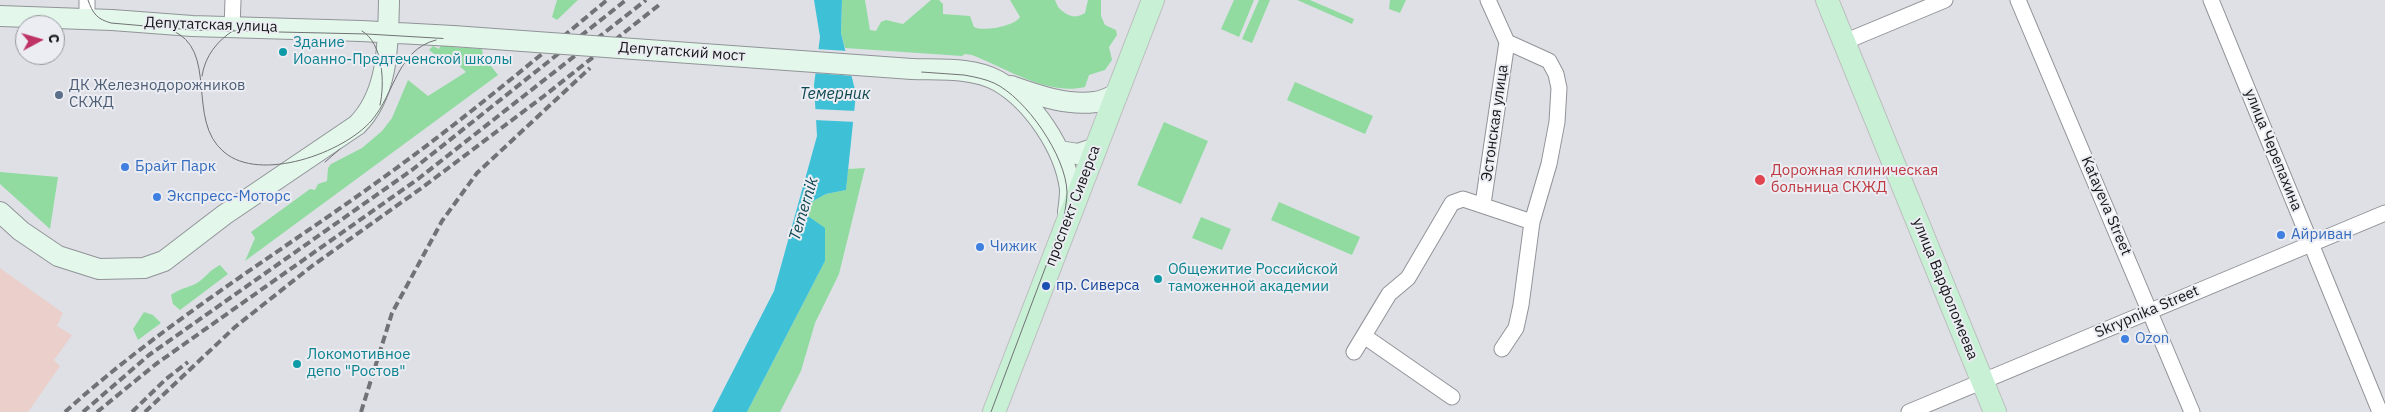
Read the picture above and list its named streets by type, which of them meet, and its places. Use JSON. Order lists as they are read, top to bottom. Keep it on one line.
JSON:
{"streets":{"main road":["проспект Сиверса","улица Варфоломеева"],"street":["Депутатская улица","Депутатский мост","Эстонская улица","улица Черепахина","Katayeva Street","Skrypnika Street"]},"crossings":[["Депутатская улица","Депутатский мост"],["улица Черепахина","Skrypnika Street"],["Katayeva Street","Skrypnika Street"],["улица Варфоломеева","Skrypnika Street"]],"water":["Темерник","Temernik"],"places":["Здание Иоанно-Предтеченской школы","ДК Железнодорожников СКЖД","Брайт Парк","Дорожная клиническая больница СКЖД","Экспресс-Моторс","Айриван","Чижик","Общежитие Российской таможенной академии","пр. Сиверса","Ozon","Локомотивное депо \"Ростов\""],"north":"right"}
